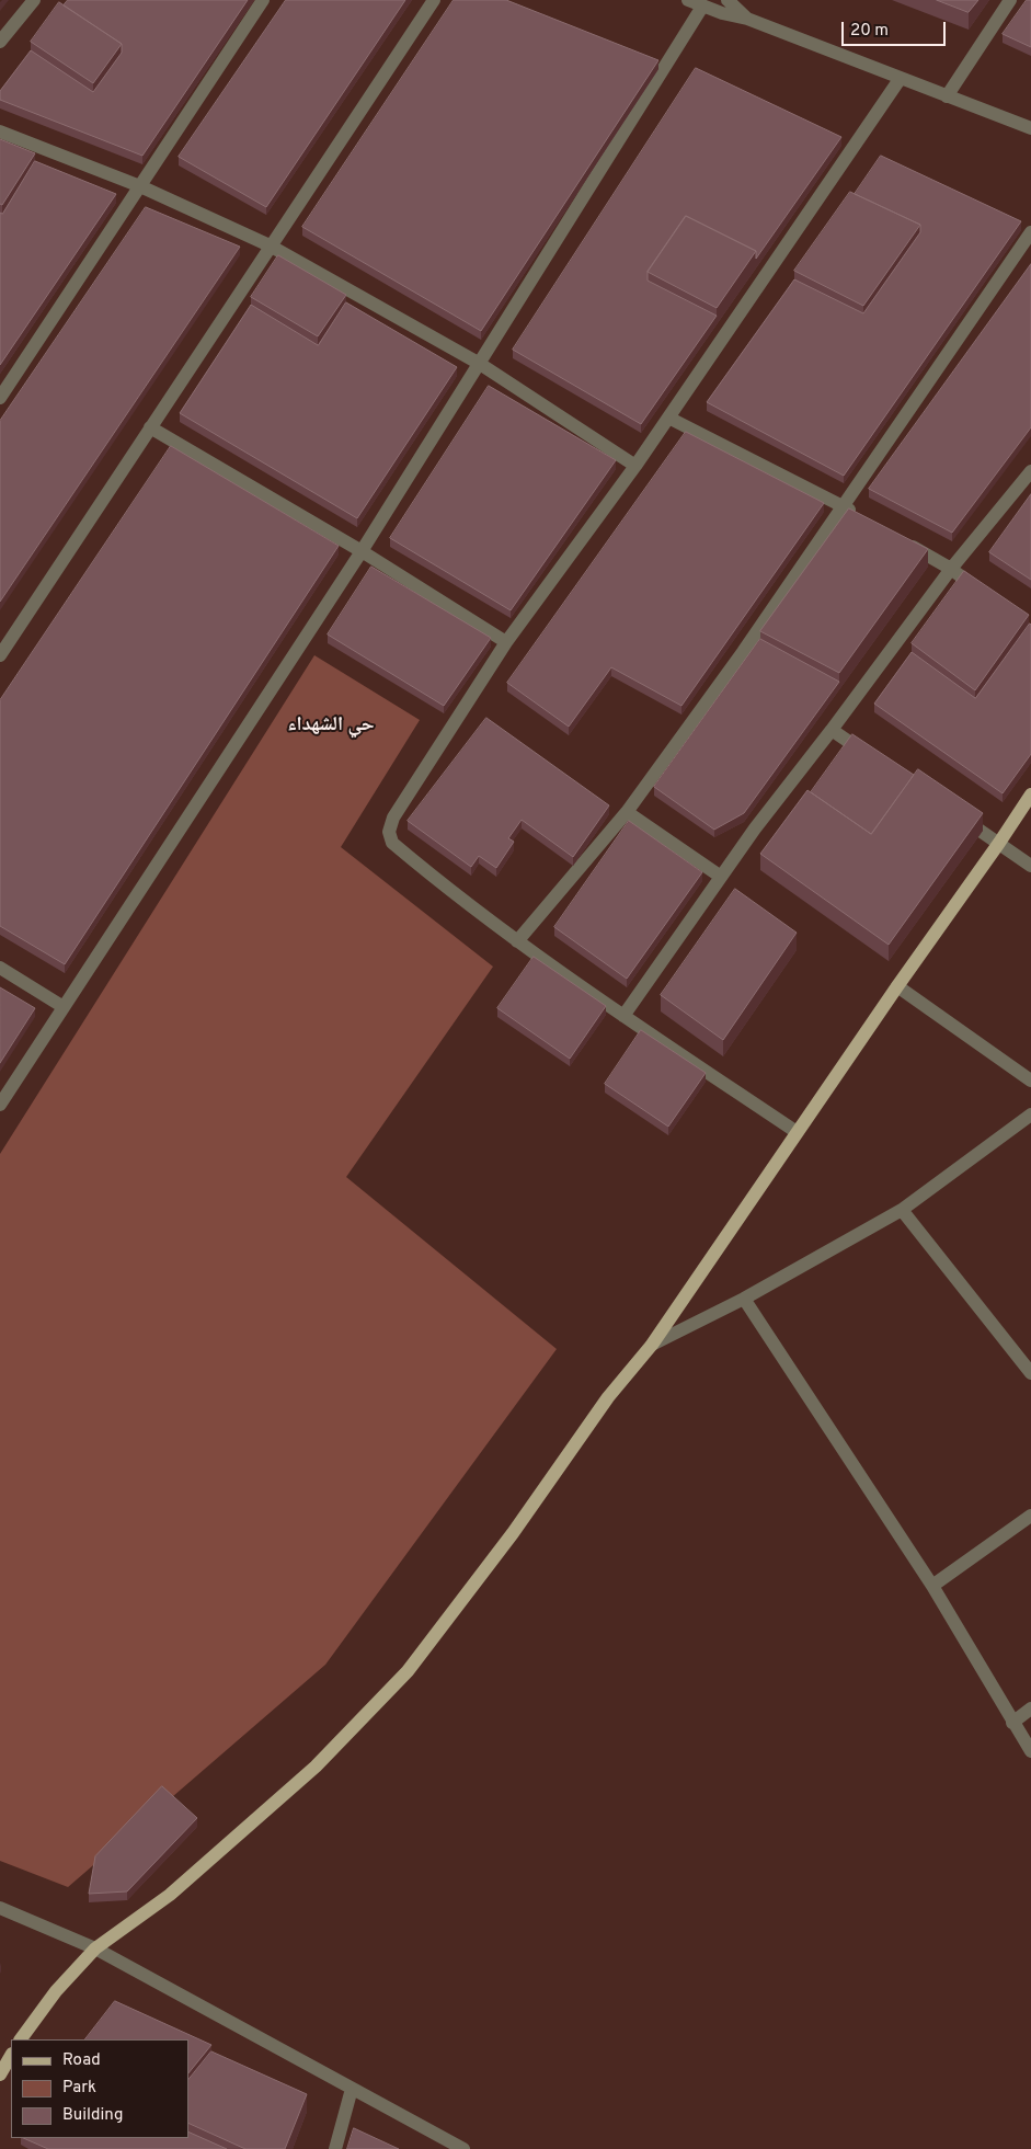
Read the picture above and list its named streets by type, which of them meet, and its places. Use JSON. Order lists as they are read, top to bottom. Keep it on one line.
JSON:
{"districts":["حي الشهداء"],"legend":["Road","Park","Building"],"scale_bar":"20 m"}
